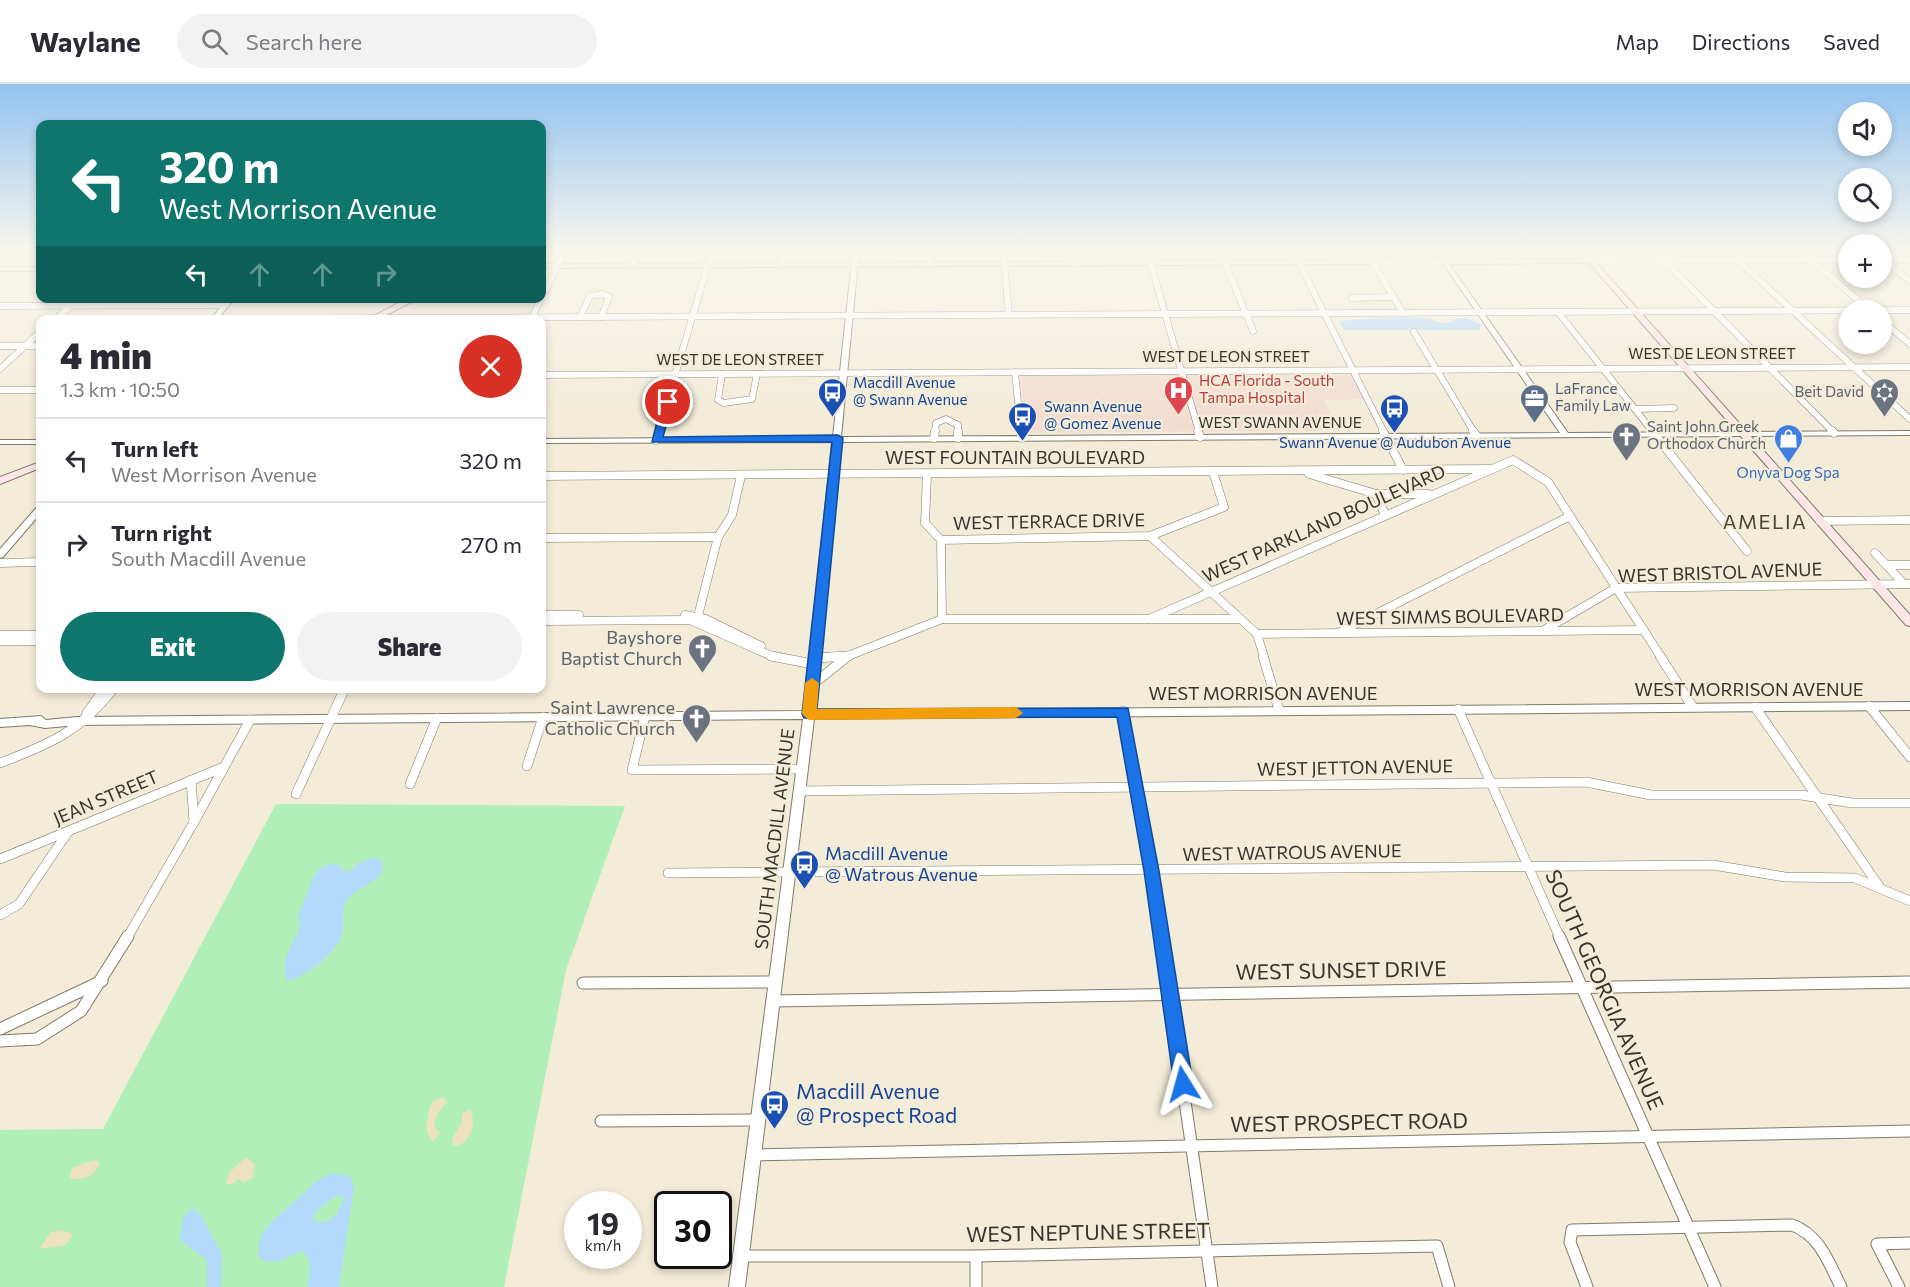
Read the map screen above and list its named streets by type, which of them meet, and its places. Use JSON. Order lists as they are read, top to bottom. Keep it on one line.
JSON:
{"streets":{"street":["WEST DE LEON STREET","WEST SWANN AVENUE","WEST FOUNTAIN BOULEVARD","WEST TERRACE DRIVE","WEST PARKLAND BOULEVARD","WEST BRISTOL AVENUE","WEST SIMMS BOULEVARD","WEST MORRISON AVENUE","WEST JETTON AVENUE","JEAN STREET","SOUTH MACDILL AVENUE","WEST WATROUS AVENUE","WEST SUNSET DRIVE","SOUTH GEORGIA AVENUE","WEST PROSPECT ROAD","WEST NEPTUNE STREET"]},"crossings":[["WEST DE LEON STREET","SOUTH MACDILL AVENUE"],["WEST SWANN AVENUE","SOUTH MACDILL AVENUE"],["WEST FOUNTAIN BOULEVARD","WEST TERRACE DRIVE"],["WEST FOUNTAIN BOULEVARD","WEST PARKLAND BOULEVARD"],["WEST FOUNTAIN BOULEVARD","SOUTH MACDILL AVENUE"],["WEST PARKLAND BOULEVARD","SOUTH MACDILL AVENUE"],["WEST BRISTOL AVENUE","WEST SIMMS BOULEVARD"],["WEST MORRISON AVENUE","SOUTH MACDILL AVENUE"],["WEST MORRISON AVENUE","SOUTH GEORGIA AVENUE"],["WEST JETTON AVENUE","SOUTH MACDILL AVENUE"],["WEST JETTON AVENUE","SOUTH GEORGIA AVENUE"],["SOUTH MACDILL AVENUE","WEST WATROUS AVENUE"],["SOUTH MACDILL AVENUE","WEST SUNSET DRIVE"],["SOUTH MACDILL AVENUE","WEST PROSPECT ROAD"],["SOUTH MACDILL AVENUE","WEST NEPTUNE STREET"],["WEST WATROUS AVENUE","SOUTH GEORGIA AVENUE"],["WEST SUNSET DRIVE","SOUTH GEORGIA AVENUE"],["SOUTH GEORGIA AVENUE","WEST PROSPECT ROAD"]],"districts":["AMELIA"],"places":{"hospital":["HCA Florida - South Tampa Hospital"],"bus stop":["Macdill Avenue @ Swann Avenue","Swann Avenue @ Audubon Avenue","Swann Avenue @ Gomez Avenue","Macdill Avenue @ Watrous Avenue","Macdill Avenue @ Prospect Road"],"synagogue":["Beit David"],"office":["LaFrance Family Law"],"church":["Saint John Greek Orthodox Church","Bayshore Baptist Church","Saint Lawrence Catholic Church"],"shop":["Onyva Dog Spa"]},"page":{"header":"Waylane","search":"Search here","nav":["Map","Directions","Saved"],"map_buttons":["+","−"],"turn":["320 m","West Morrison Avenue"],"heading":["4 min","1.3 km · 10:50"],"list":[{"name":"Turn left","note":"West Morrison Avenue","value":"320 m"},{"name":"Turn right","note":"South Macdill Avenue","value":"270 m"}],"buttons":["Exit","Share"],"speed":"19 km/h","limit":"30"}}
